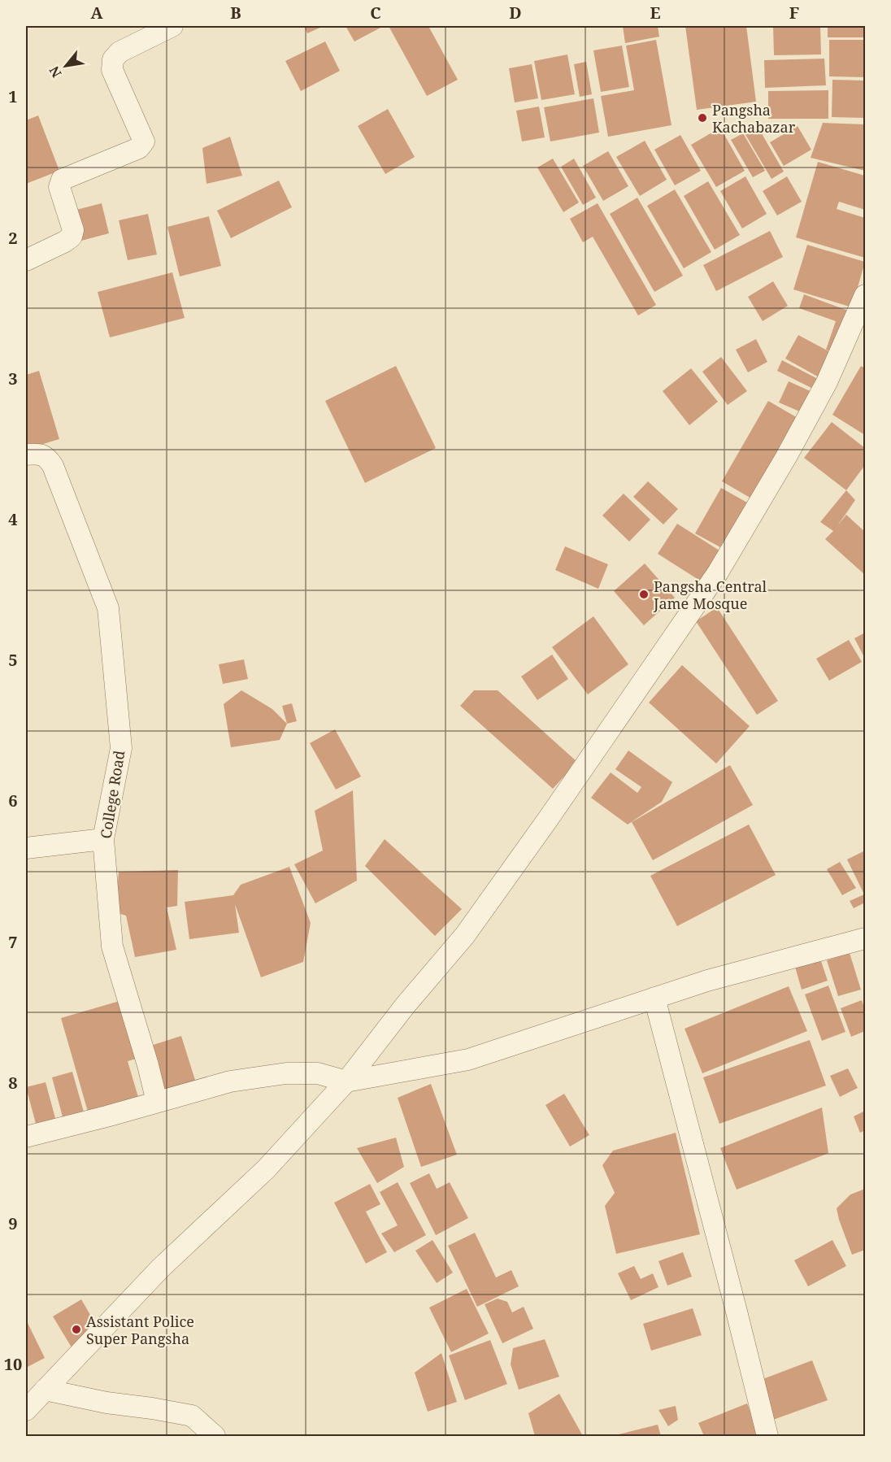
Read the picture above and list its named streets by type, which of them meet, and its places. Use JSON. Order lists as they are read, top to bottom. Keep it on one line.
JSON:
{"streets":{"street":["College Road"]},"places":["Pangsha Kachabazar","Pangsha Central Jame Mosque","Assistant Police Super Pangsha"],"north":"bottom left","grid":{"columns":["A","B","C","D","E","F"],"rows":["1","2","3","4","5","6","7","8","9","10"]}}
